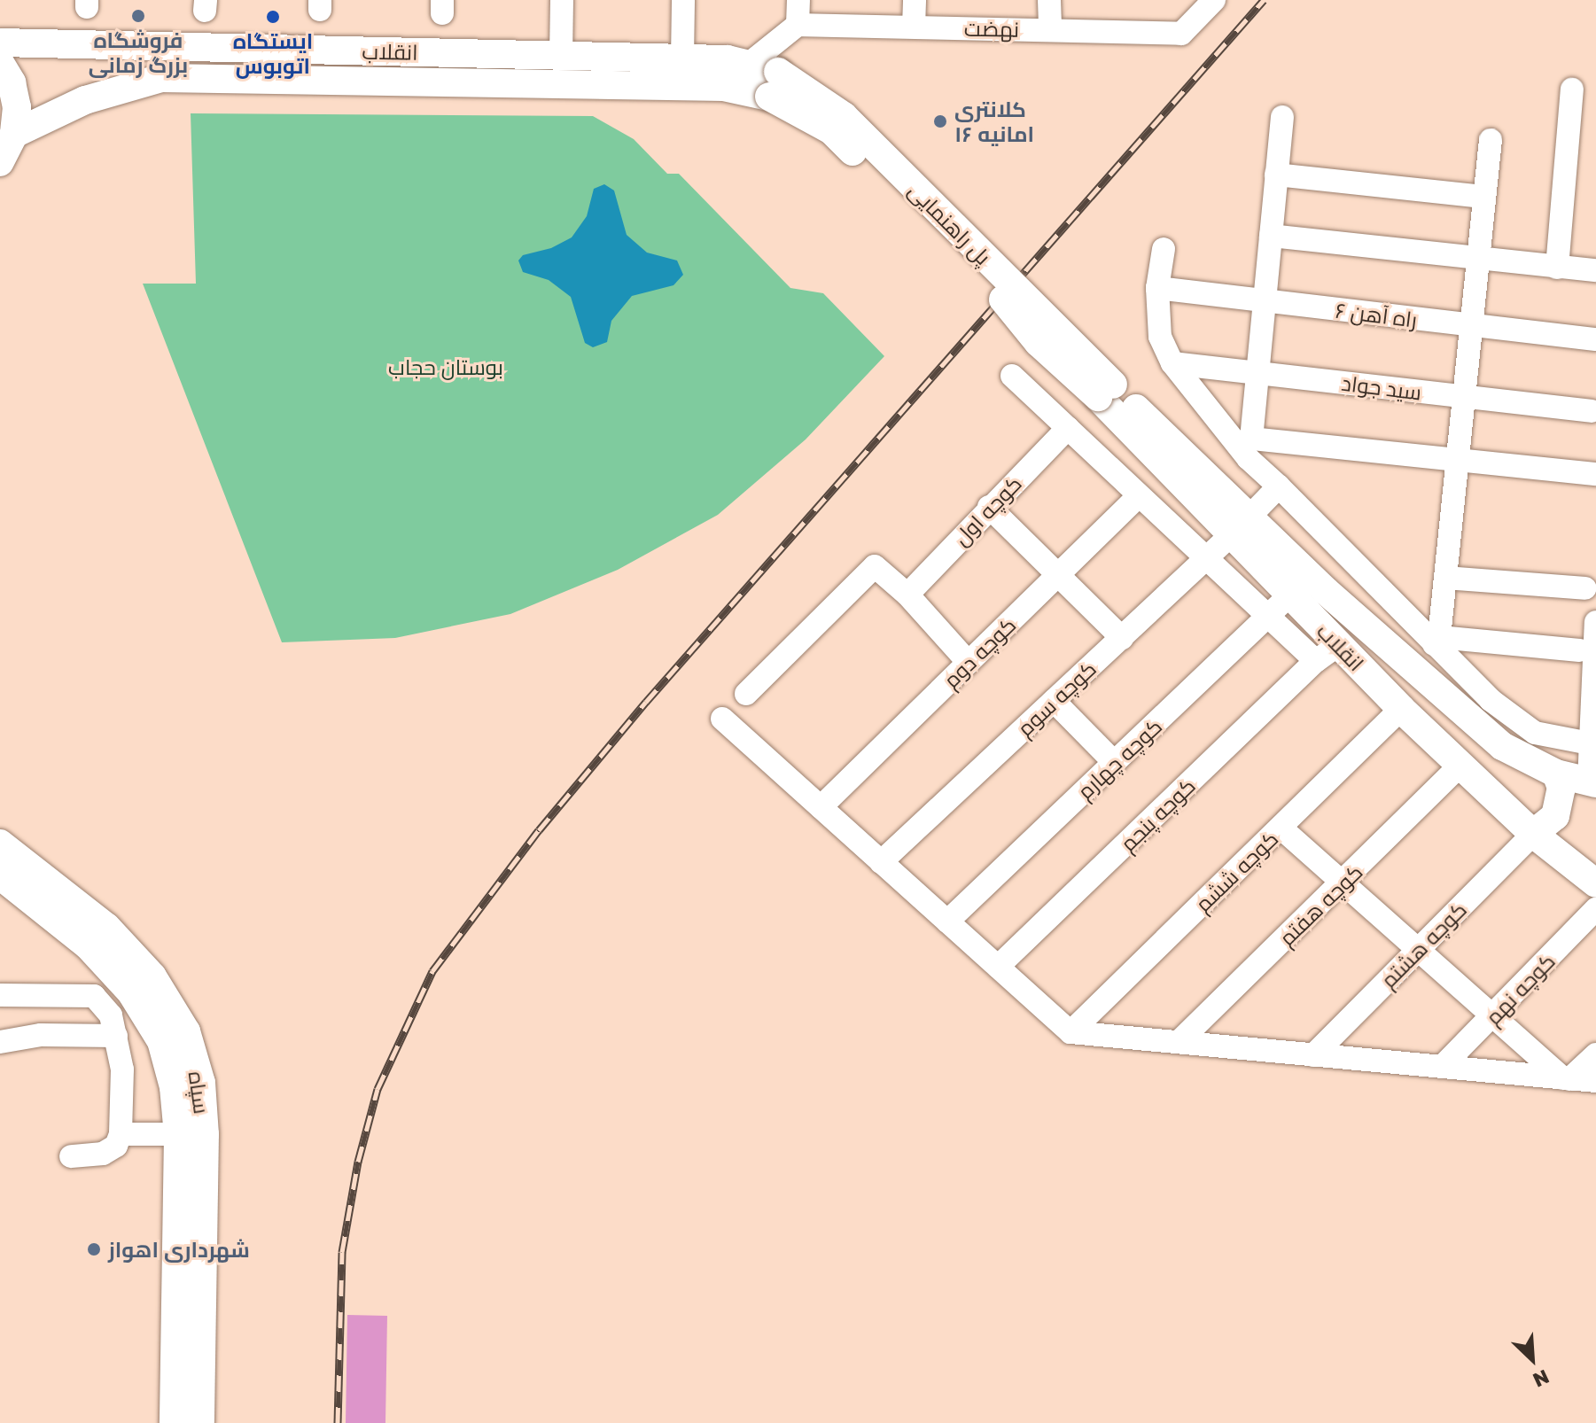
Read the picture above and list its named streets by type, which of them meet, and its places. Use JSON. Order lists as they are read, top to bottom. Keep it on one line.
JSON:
{"streets":{"main road":["انقلاب","پل راهنمایی","سپاه"],"street":["نهضت","راه آهن ۶","سید جواد","کوچه اول","کوچه دوم","کوچه سوم","کوچه چهارم","کوچه پنجم","کوچه ششم","کوچه هفتم","کوچه هشتم","کوچه نهم"]},"crossings":[["انقلاب","پل راهنمایی"],["انقلاب","کوچه سوم"],["انقلاب","کوچه چهارم"],["انقلاب","کوچه پنجم"],["انقلاب","کوچه ششم"],["انقلاب","کوچه هفتم"],["انقلاب","کوچه هشتم"]],"parks":["بوستان حجاب"],"places":["فروشگاه بزرگ زمانی","ایستگاه اتوبوس","کلانتری ۱۶ امانیه","شهرداری اهواز"],"north":"bottom right"}
